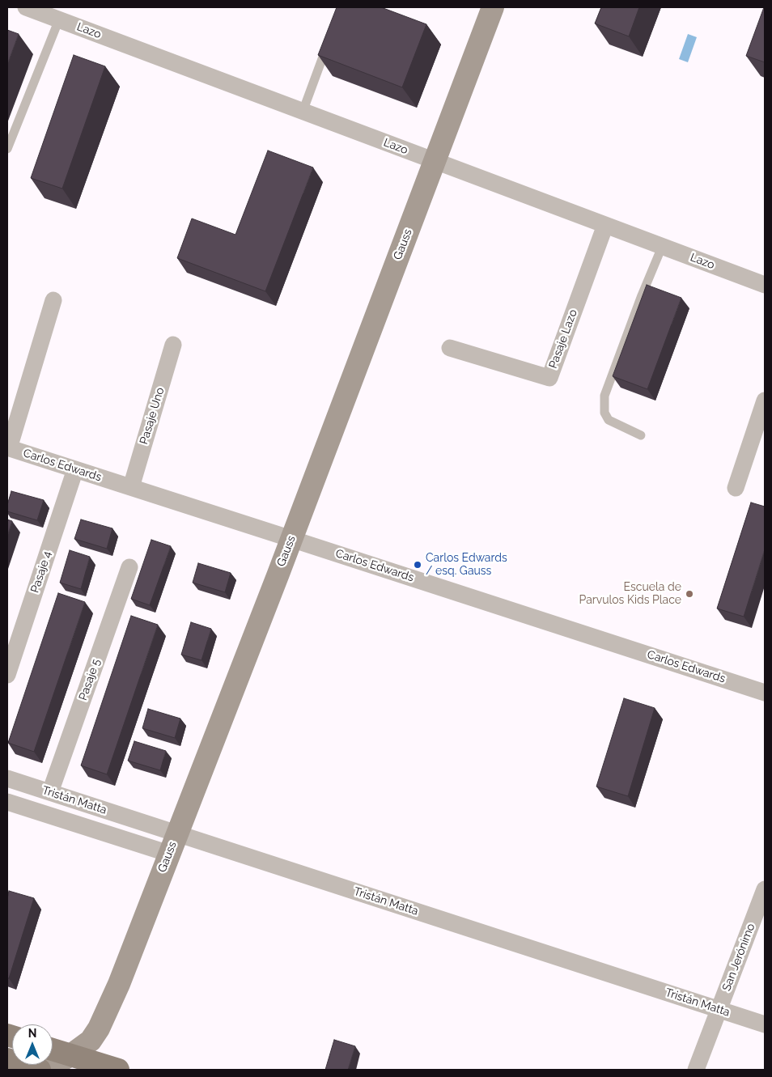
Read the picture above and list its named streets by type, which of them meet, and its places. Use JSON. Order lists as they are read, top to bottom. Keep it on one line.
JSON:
{"streets":{"street":["Lazo","Gauss","Pasaje Lazo","Pasaje Uno","Carlos Edwards","Pasaje 4","Pasaje 5","Tristán Matta","San Jerónimo"]},"crossings":[["Lazo","Gauss"],["Lazo","Pasaje Lazo"],["Gauss","Carlos Edwards"],["Gauss","Tristán Matta"],["Pasaje Uno","Carlos Edwards"],["Carlos Edwards","Pasaje 4"],["Pasaje 5","Tristán Matta"],["Tristán Matta","San Jerónimo"]],"places":["Carlos Edwards / esq. Gauss","Escuela de Parvulos Kids Place"],"north":"top"}
